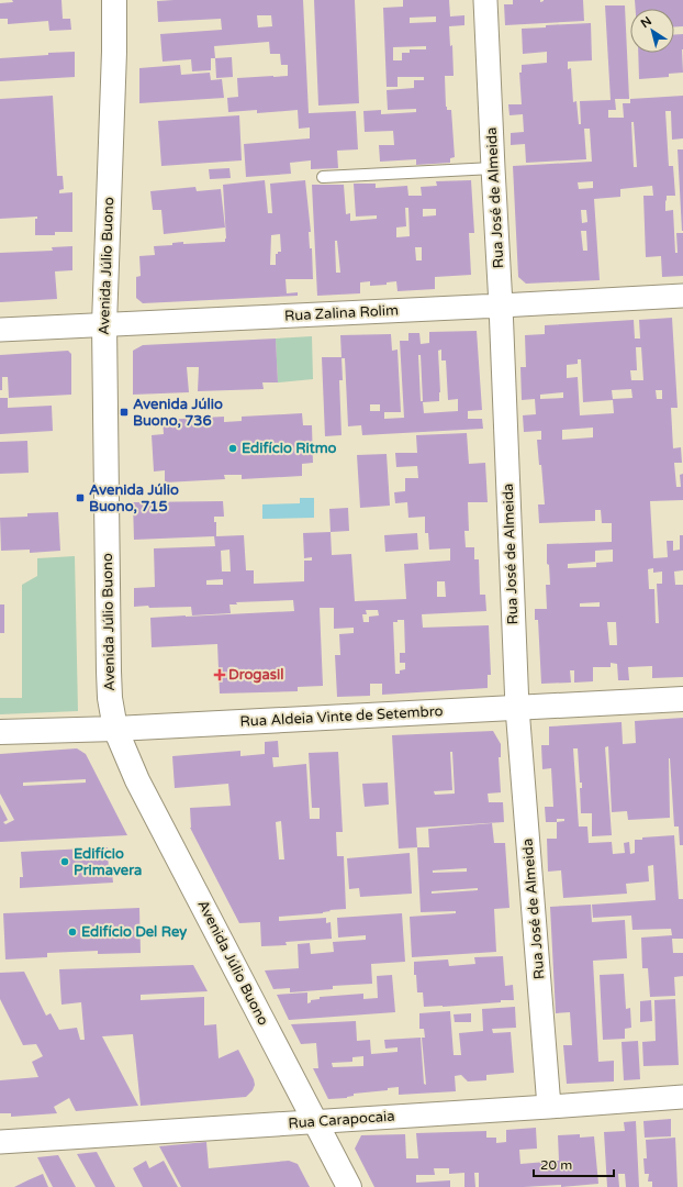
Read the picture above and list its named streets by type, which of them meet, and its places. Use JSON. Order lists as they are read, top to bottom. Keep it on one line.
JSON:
{"streets":{"main road":["Avenida Júlio Buono","Rua Aldeia Vinte de Setembro"],"street":["Rua José de Almeida","Rua Zalina Rolim","Rua Carapocaia"]},"crossings":[["Rua José de Almeida","Rua Zalina Rolim"],["Rua José de Almeida","Rua Aldeia Vinte de Setembro"],["Rua José de Almeida","Rua Carapocaia"],["Avenida Júlio Buono","Rua Zalina Rolim"],["Avenida Júlio Buono","Rua Aldeia Vinte de Setembro"],["Avenida Júlio Buono","Rua Carapocaia"]],"places":{"transit":["Avenida Júlio Buono, 736","Avenida Júlio Buono, 715"],"other":["Edifício Ritmo","Edifício Primavera","Edifício Del Rey"],"health":["Drogasil"]},"scale_bar":"20 m","north":"top left"}
